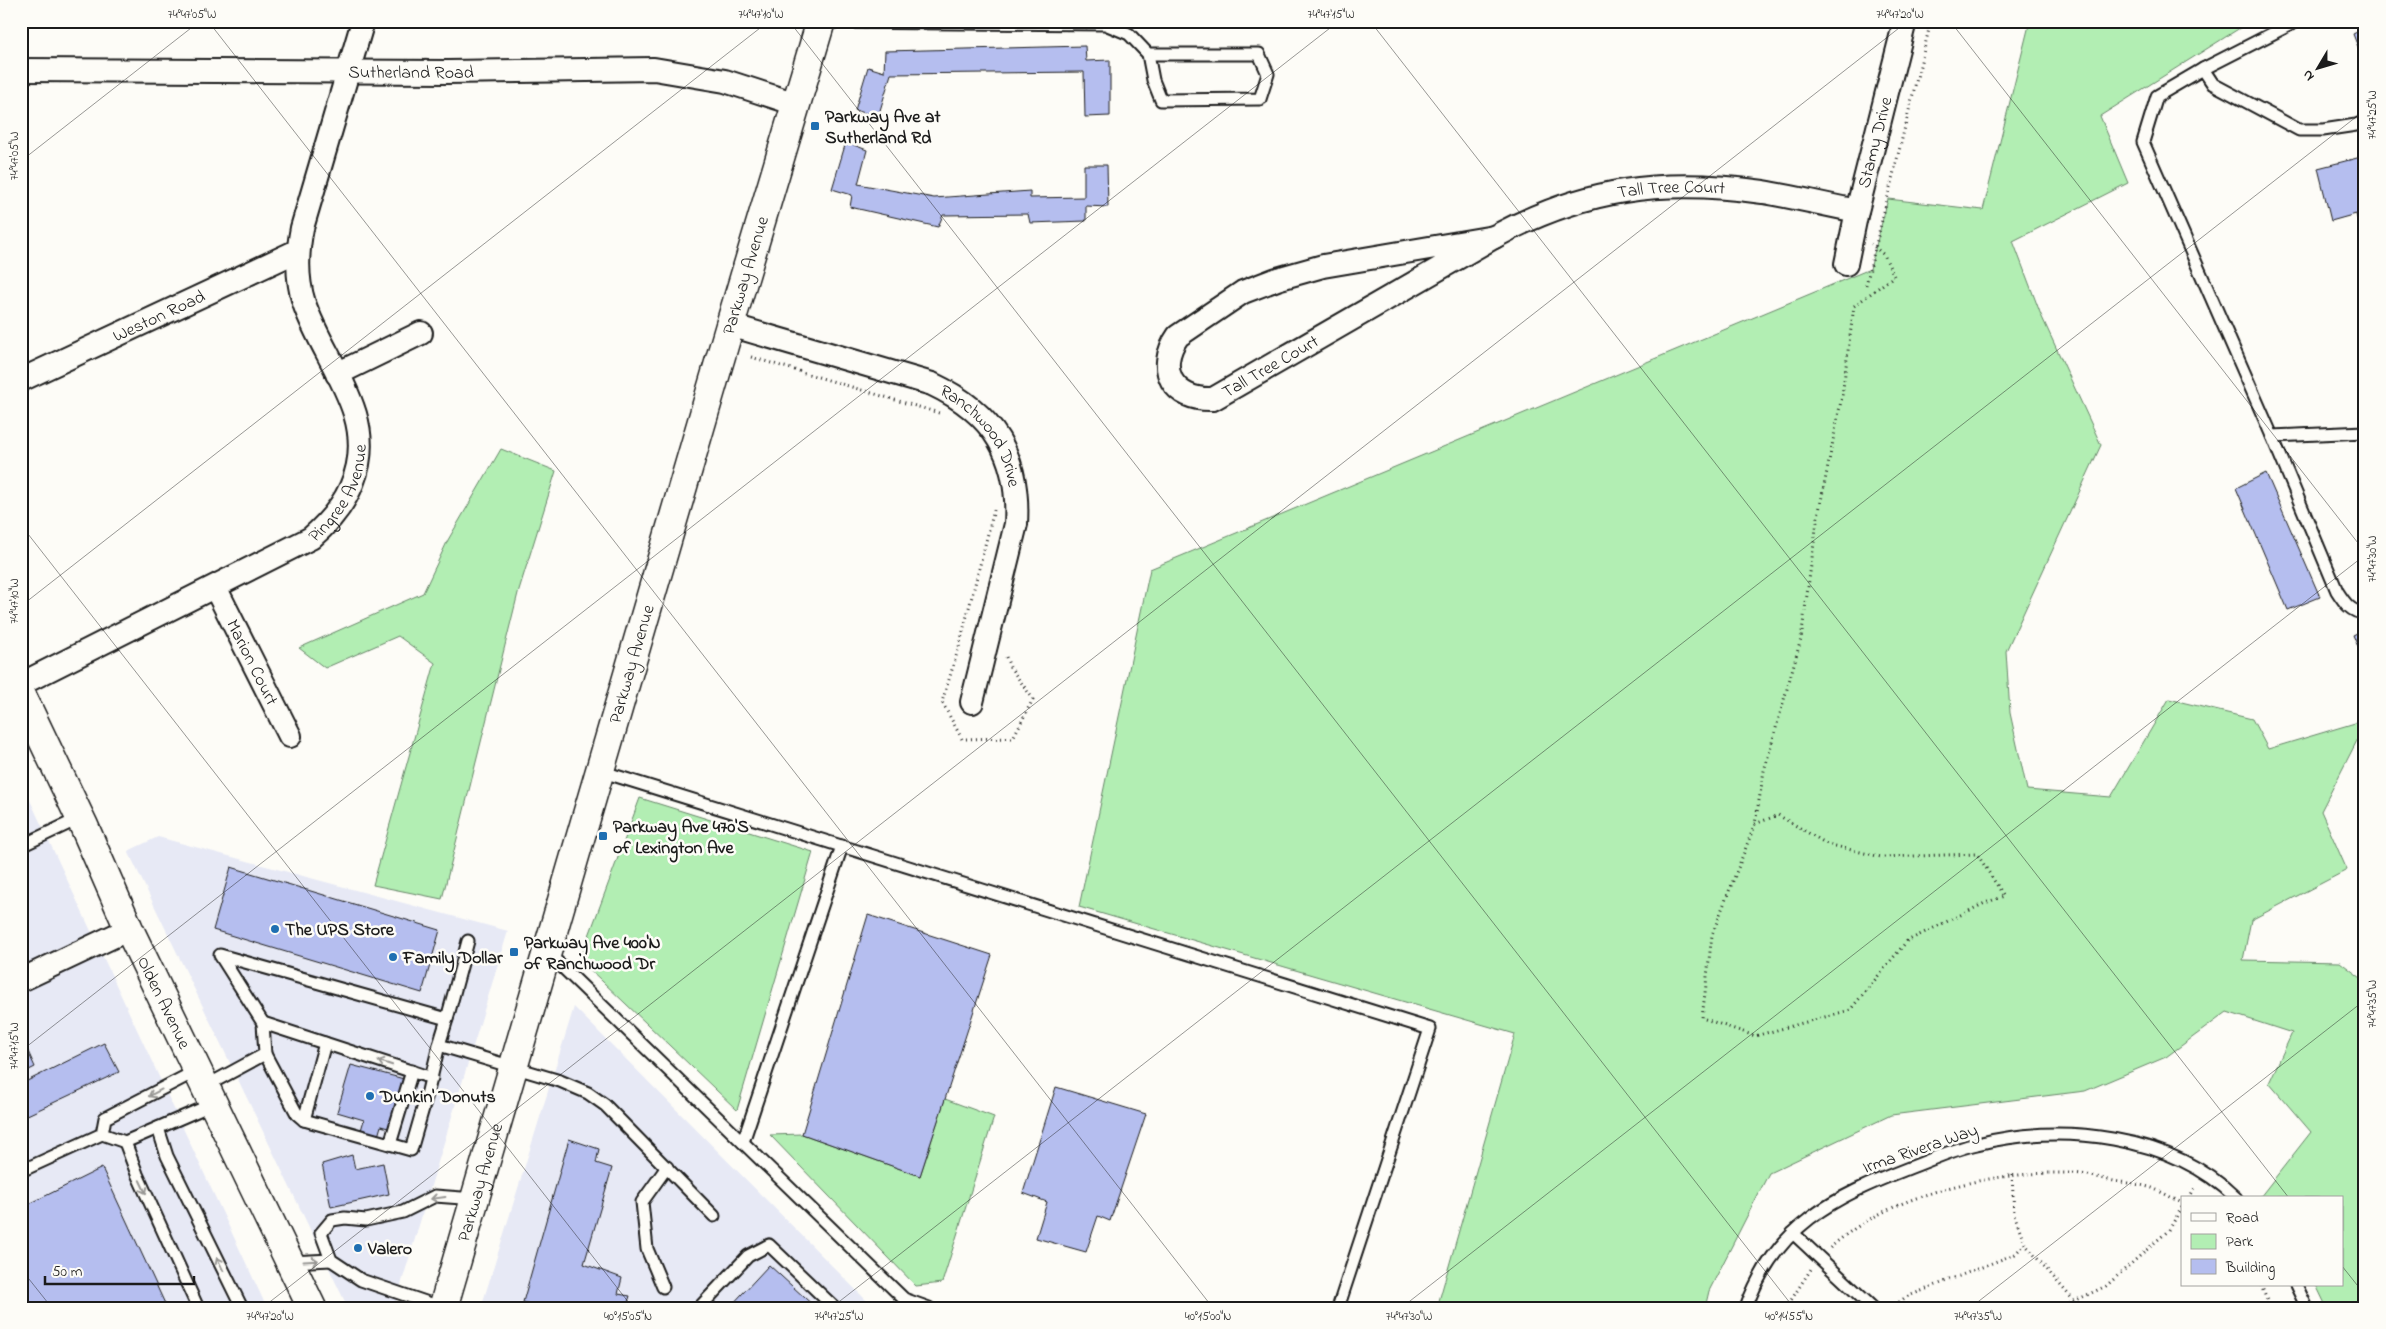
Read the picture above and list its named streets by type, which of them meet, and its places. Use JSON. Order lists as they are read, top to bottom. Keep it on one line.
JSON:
{"streets":{"main road":["Parkway Avenue","Olden Avenue"],"street":["Sutherland Road","Stamy Drive","Tall Tree Court","Weston Road","Ranchwood Drive","Pingree Avenue","Marion Court"],"lane":["Irma Rivera Way"]},"crossings":[["Sutherland Road","Parkway Avenue"],["Sutherland Road","Pingree Avenue"],["Stamy Drive","Tall Tree Court"],["Parkway Avenue","Ranchwood Drive"],["Weston Road","Pingree Avenue"],["Pingree Avenue","Marion Court"],["Pingree Avenue","Olden Avenue"]],"places":{"transit":["Parkway Ave at Sutherland Rd","Parkway Ave 470'S of Lexington Ave","Parkway Ave 400'N of Ranchwood Dr"],"other":["The UPS Store","Family Dollar","Dunkin' Donuts","Valero"]},"legend":["Road","Park","Building"],"scale_bar":"50 m","north":"bottom left","coordinates":["74°47'05\"W","74°47'10\"W","74°47'15\"W","74°47'20\"W","74°47'25\"W","74°47'30\"W","74°47'35\"W","40°15'05\"N","40°15'00\"N","40°14'55\"N"]}
